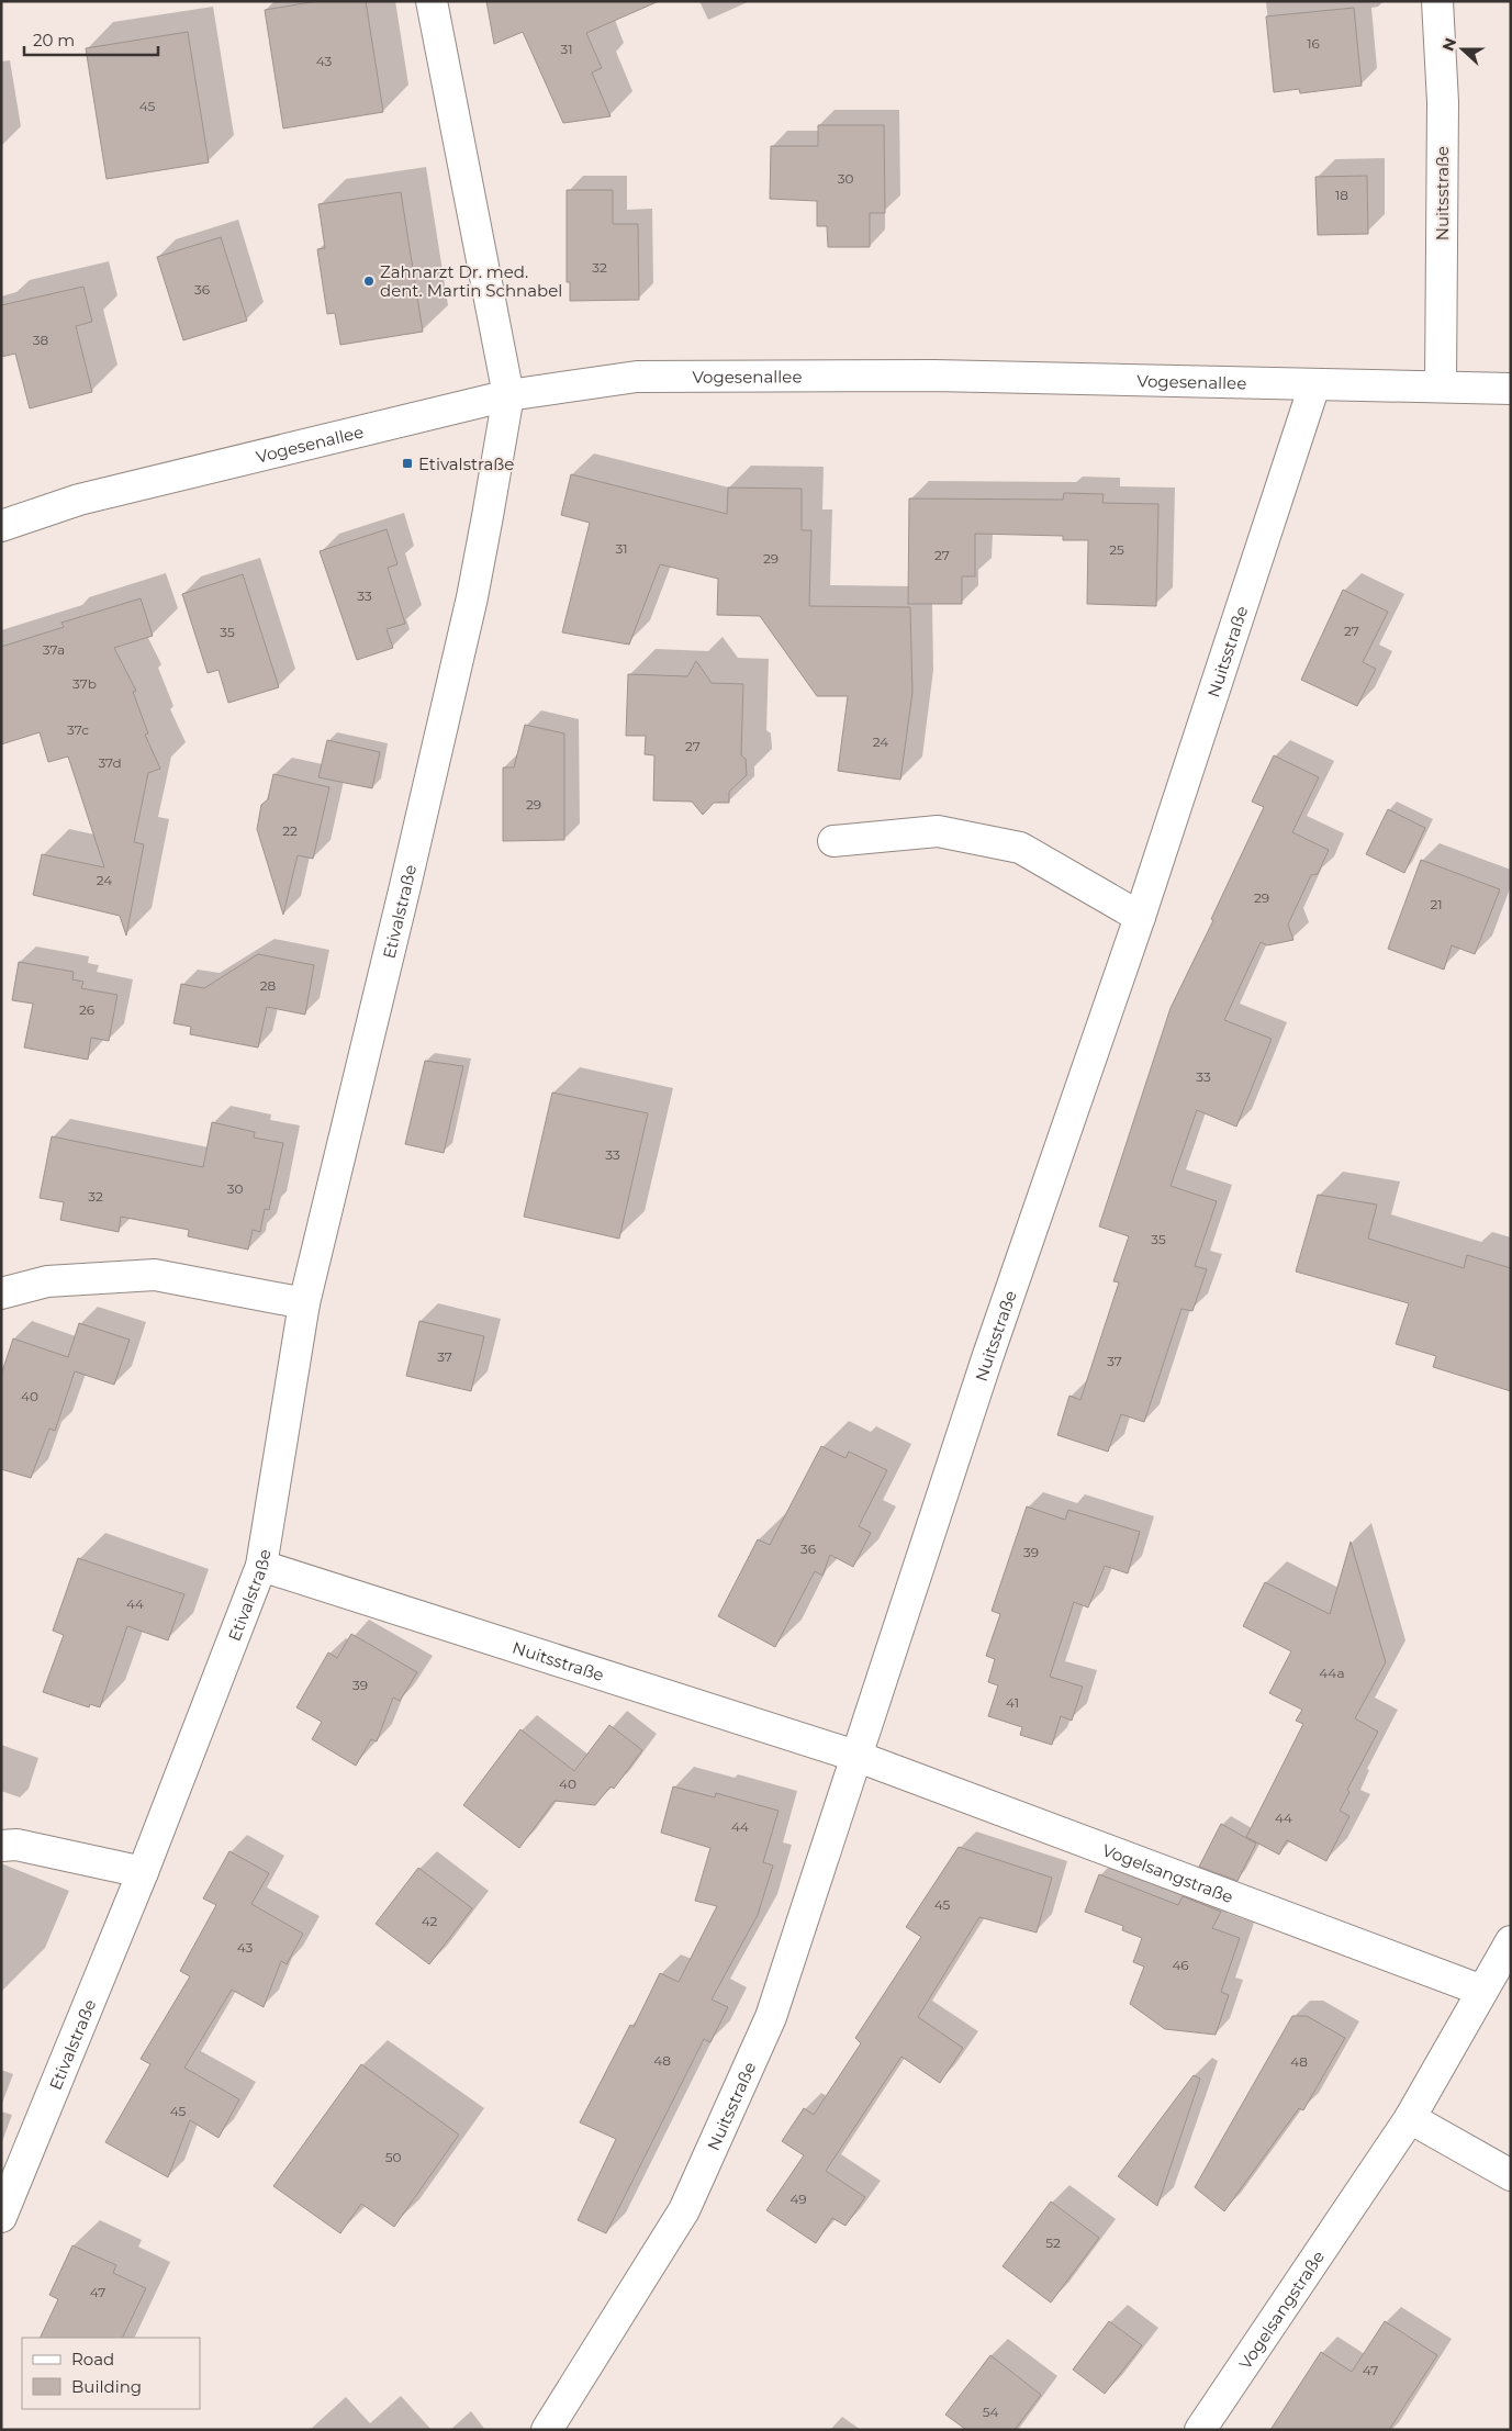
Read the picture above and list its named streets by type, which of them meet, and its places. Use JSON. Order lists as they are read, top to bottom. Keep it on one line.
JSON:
{"streets":{"street":["Nuitsstraße","Vogesenallee","Etivalstraße","Vogelsangstraße"]},"crossings":[["Nuitsstraße","Vogesenallee"],["Nuitsstraße","Etivalstraße"],["Nuitsstraße","Vogelsangstraße"],["Vogesenallee","Etivalstraße"]],"places":{"other":["Zahnarzt Dr. med. dent. Martin Schnabel"],"transit":["Etivalstraße"]},"house_numbers":["16","31","43","45","30","18","32","36","38","31","25","27","29","33","27","35","37a","37b","37c","24","27","37d","29","22","24","29","21","28","26","33","33","30","32","35","37","37","40","36","39","44","44a","39","41","40","44","44","45","42","43","46","48","48","45","50","49","52","47","47","54"],"legend":["Road","Building"],"scale_bar":"20 m","north":"left"}
